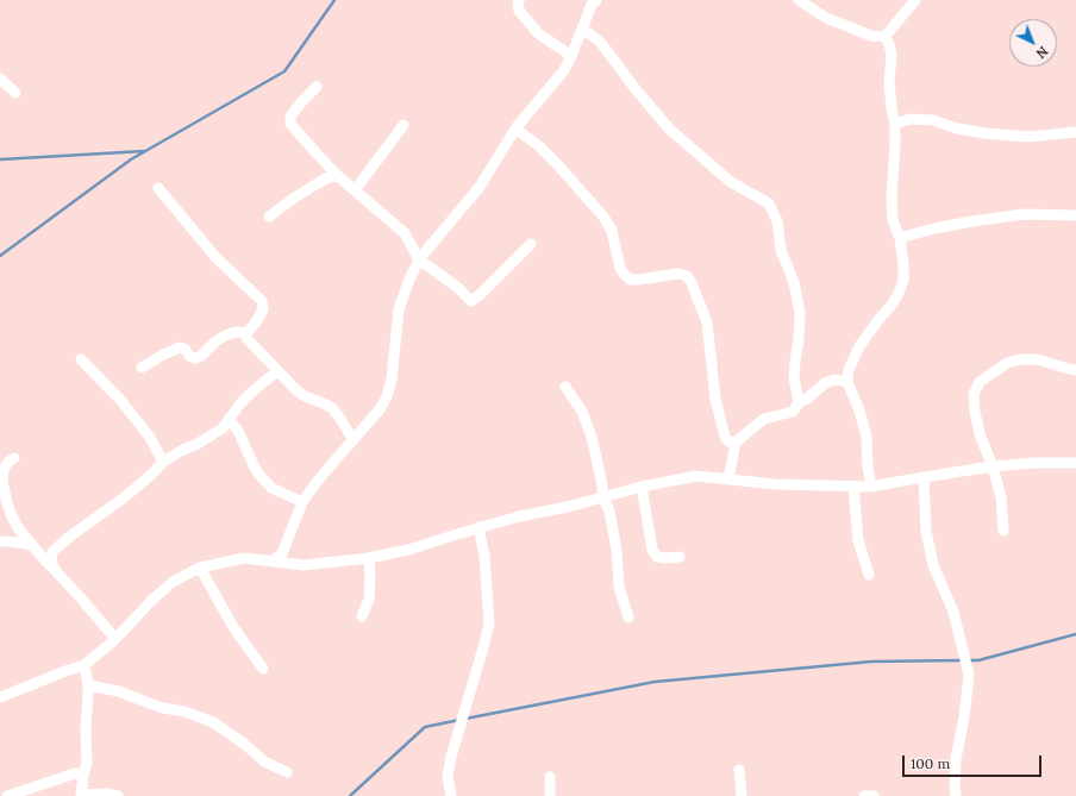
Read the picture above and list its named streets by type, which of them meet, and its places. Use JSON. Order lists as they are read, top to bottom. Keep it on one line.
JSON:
{"scale_bar":"100 m","north":"bottom right"}
